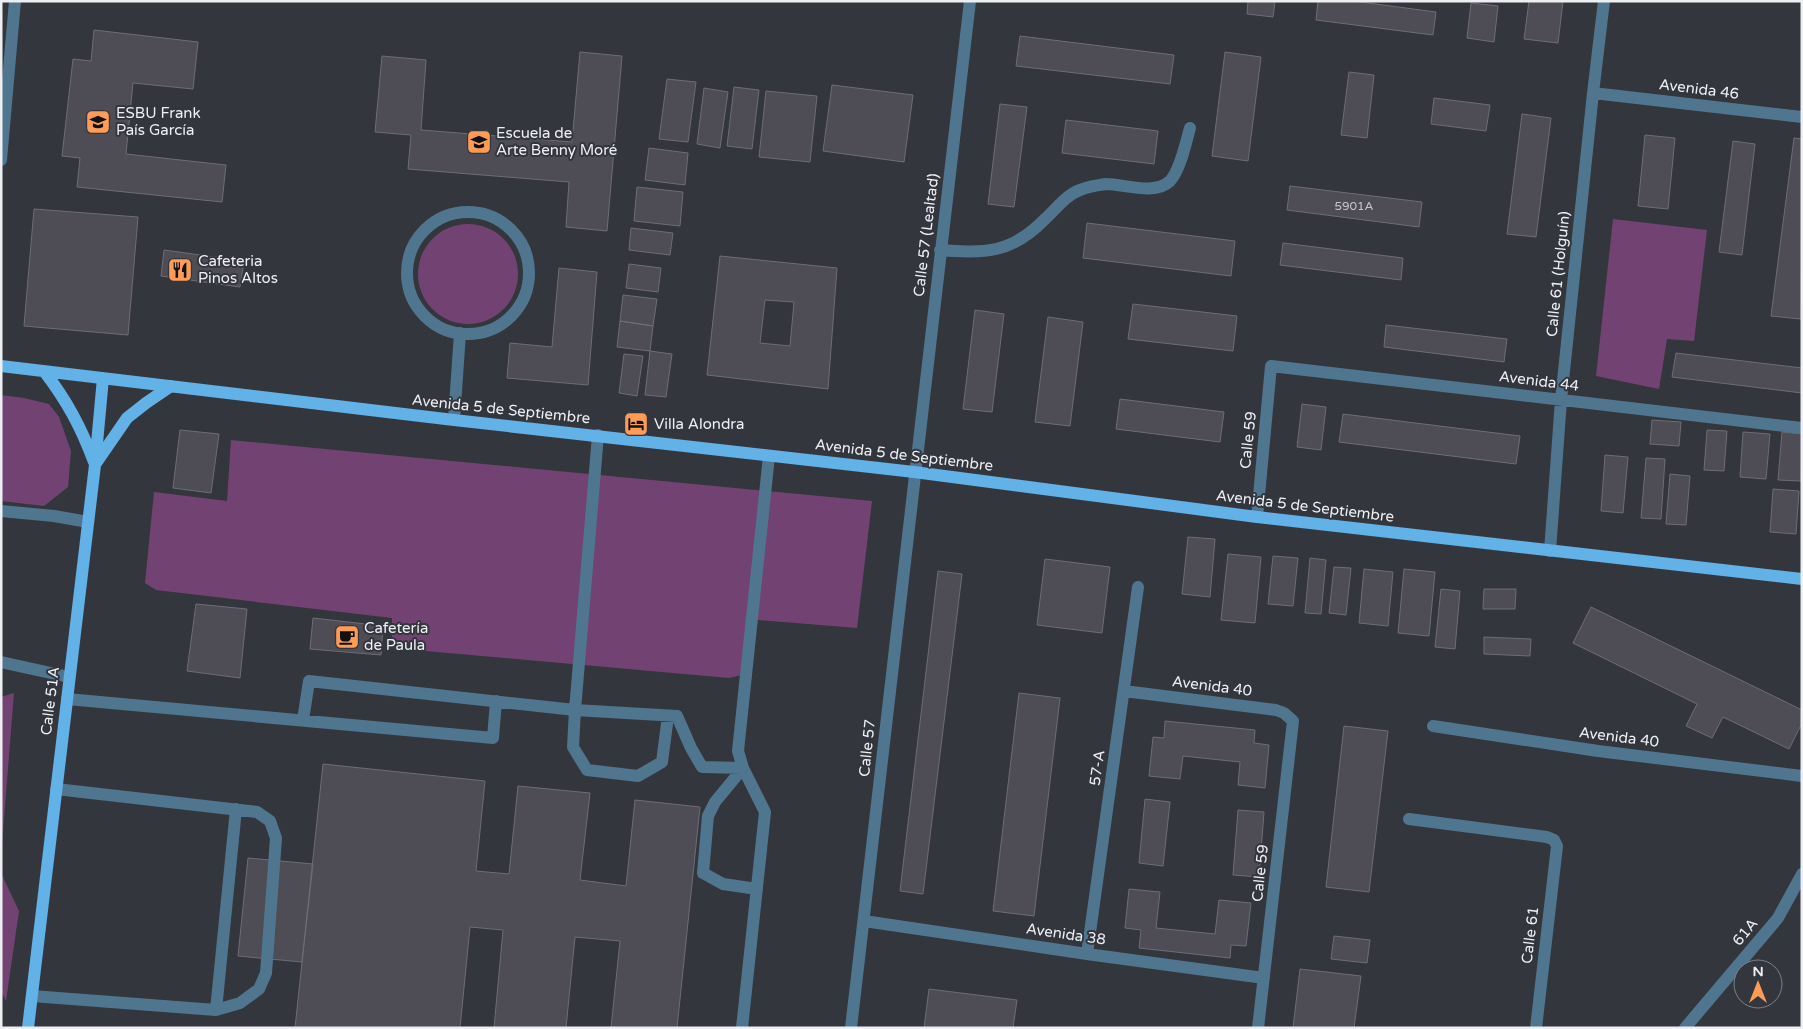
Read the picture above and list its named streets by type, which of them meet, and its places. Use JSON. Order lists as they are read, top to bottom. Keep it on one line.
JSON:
{"streets":{"main road":["Avenida 5 de Septiembre","Calle 51A"],"street":["Avenida 46","Calle 57 (Lealtad)","Calle 61 (Holguín)","Avenida 44","Calle 59","Avenida 40","Calle 57","57-A","61A","Avenida 38","Calle 61"]},"crossings":[["Avenida 46","Calle 61 (Holguín)"],["Calle 57 (Lealtad)","Avenida 5 de Septiembre"],["Calle 57 (Lealtad)","Calle 57"],["Calle 61 (Holguín)","Avenida 44"],["Calle 61 (Holguín)","Avenida 5 de Septiembre"],["Avenida 44","Calle 59"],["Avenida 5 de Septiembre","Calle 59"],["Avenida 5 de Septiembre","Calle 51A"],["Avenida 5 de Septiembre","Calle 57"],["Calle 59","Avenida 40"],["Calle 59","Avenida 38"],["Avenida 40","57-A"],["Calle 57","Avenida 38"],["57-A","Avenida 38"]],"places":{"school or university":["ESBU Frank País García","Escuela de Arte Benny Moré"],"restaurant":["Cafeteria Pinos Altos"],"hotel":["Villa Alondra"],"cafe":["Cafetería de Paula"]},"house_numbers":["5901A"],"north":"top"}
